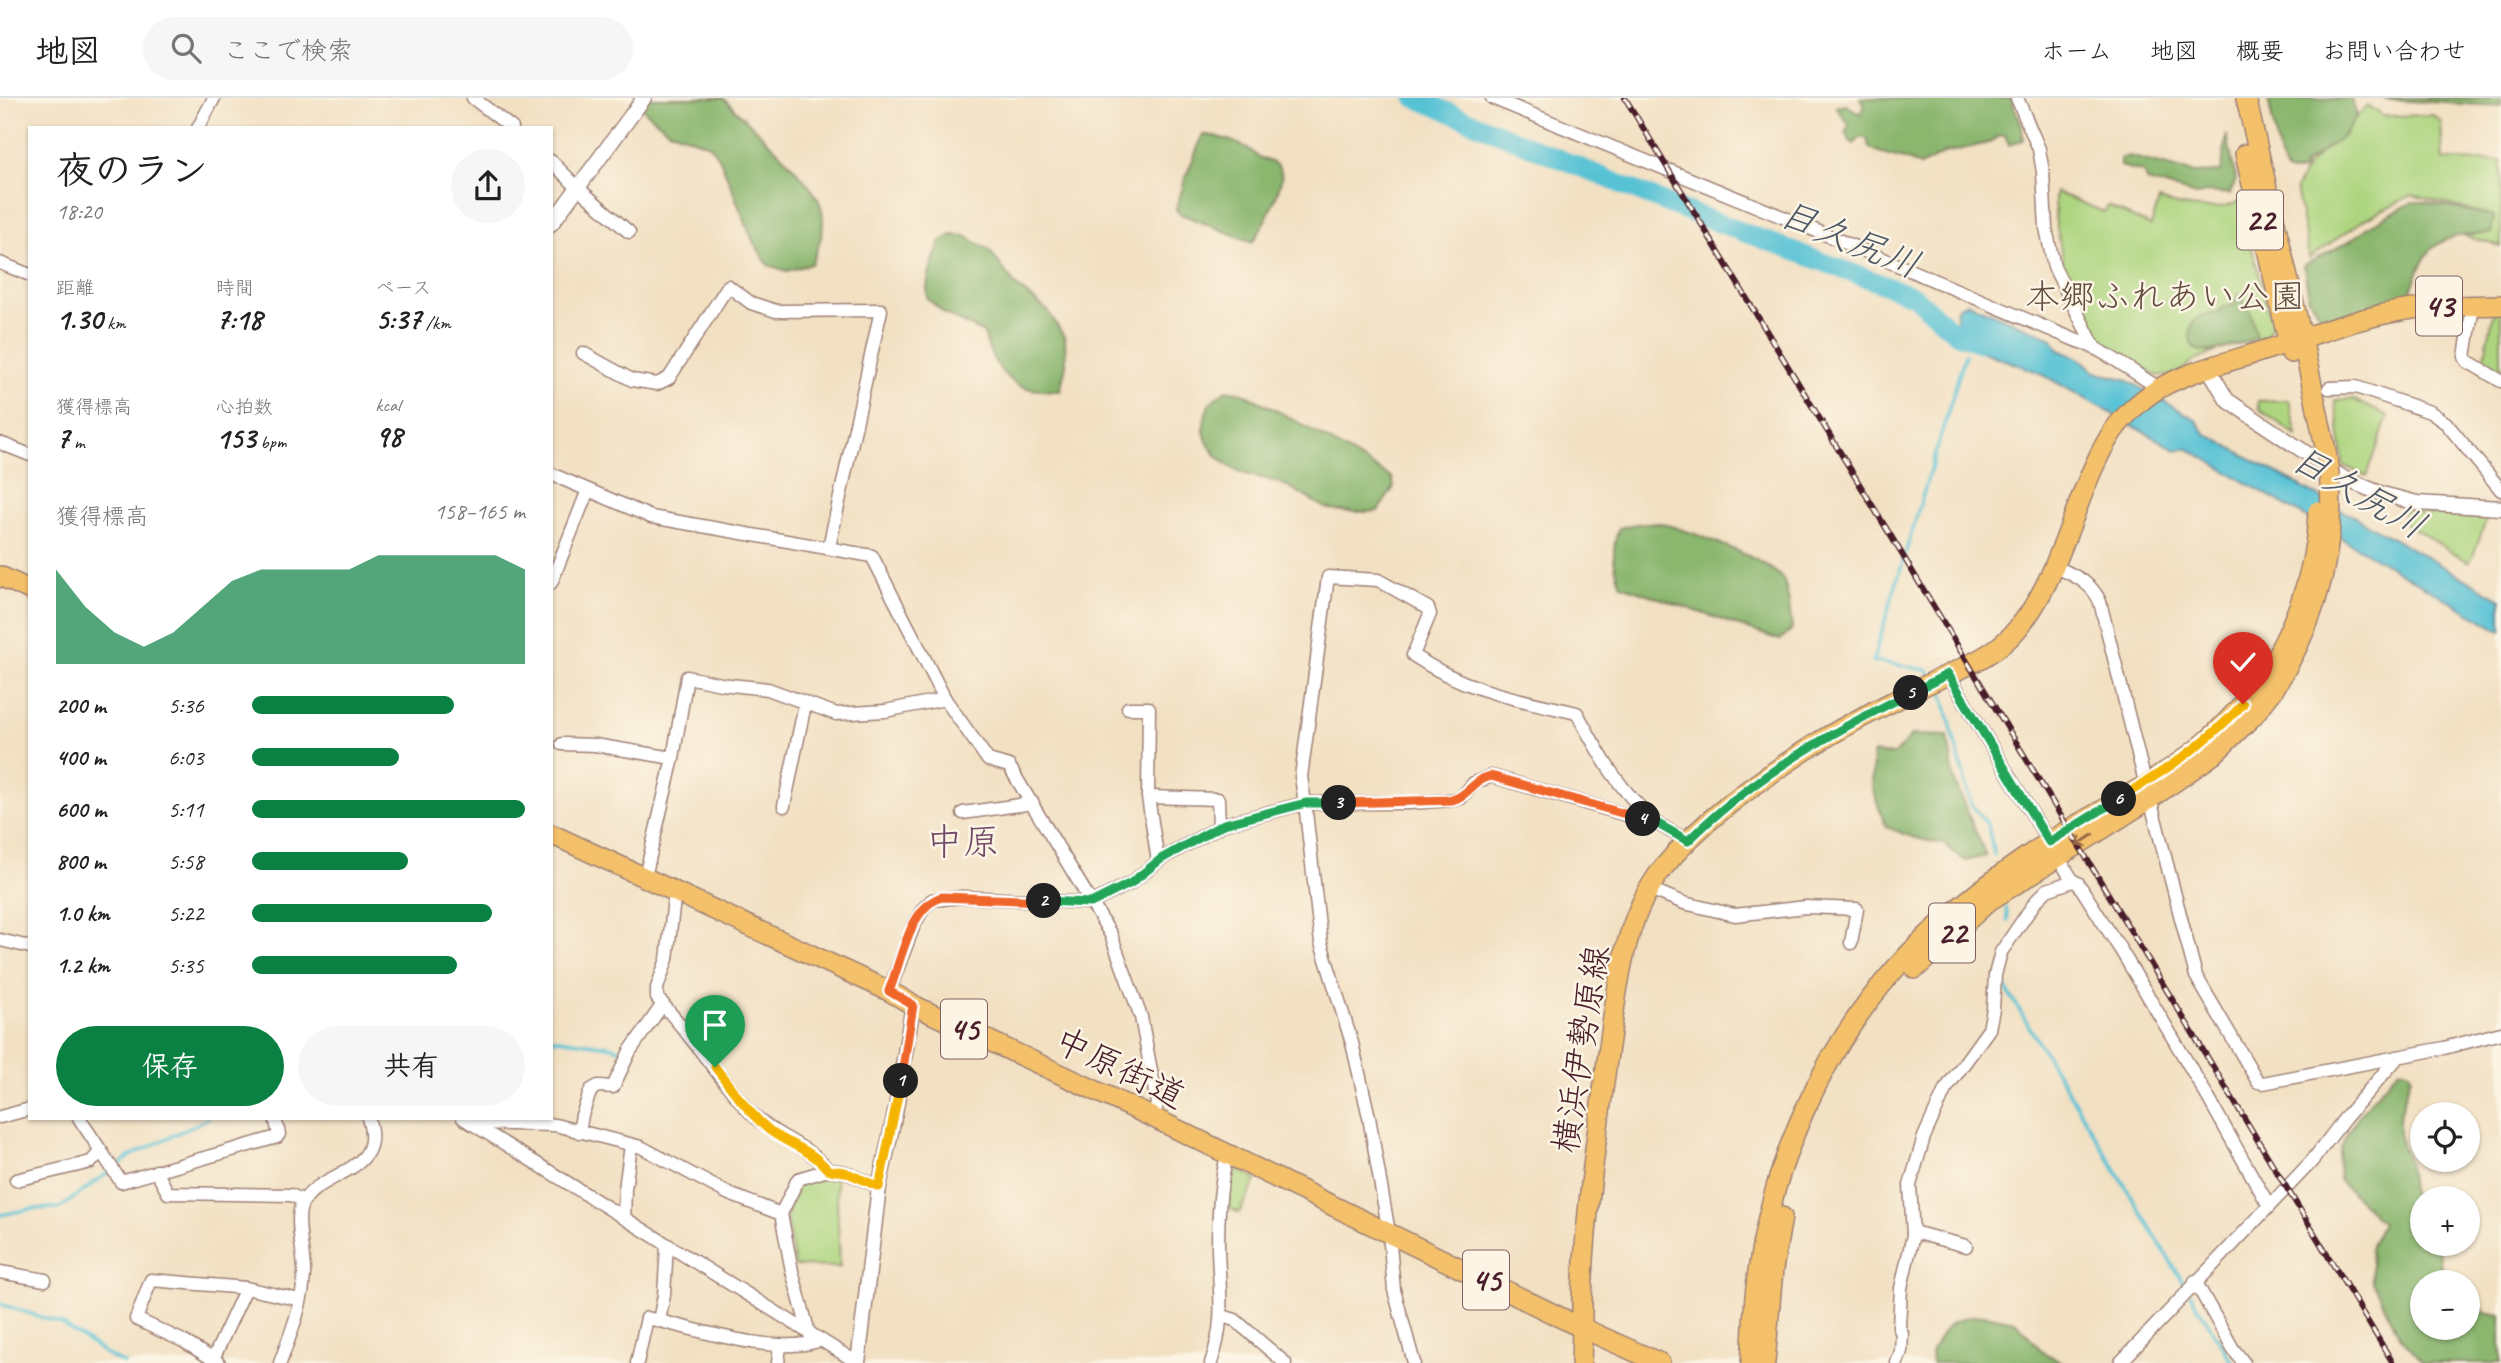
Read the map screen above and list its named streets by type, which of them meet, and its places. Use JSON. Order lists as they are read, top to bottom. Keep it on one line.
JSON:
{"streets":{"main road":["22","43","45","横浜伊勢原線","中原街道"]},"crossings":[["22","43"],["横浜伊勢原線","中原街道"]],"districts":["中原"],"water":["目久尻川"],"parks":["本郷ふれあい公園"],"page":{"header":"地図","search":"ここで検索","nav":["ホーム","地図","概要","お問い合わせ"],"heading":["夜のラン","18:20"],"stats":[["距離","1.30 km"],["時間","7:18"],["ペース","5:37 /km"],["獲得標高","7 m"],["心拍数","153 bpm"],["kcal","98"]],"chart":["獲得標高","158–165 m"],"pins":["5","6","3","4","2","1"],"list":[{"name":"200 m","note":"5:36"},{"name":"400 m","note":"6:03"},{"name":"600 m","note":"5:11"},{"name":"800 m","note":"5:58"},{"name":"1.0 km","note":"5:22"},{"name":"1.2 km","note":"5:35"}],"buttons":["保存","共有"],"map_buttons":["+","−"]}}
